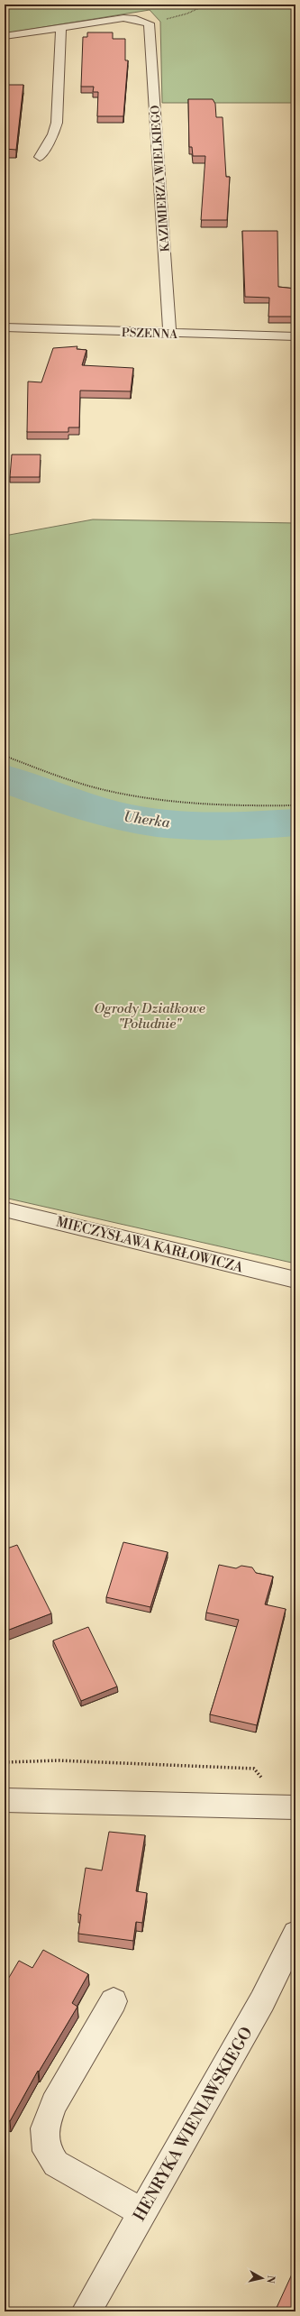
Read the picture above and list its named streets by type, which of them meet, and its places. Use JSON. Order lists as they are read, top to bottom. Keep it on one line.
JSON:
{"streets":{"street":["KAZIMIERZA WIELKIEGO","PSZENNA","MIECZYSŁAWA KARŁOWICZA","HENRYKA WIENIAWSKIEGO"]},"crossings":[["KAZIMIERZA WIELKIEGO","PSZENNA"]],"water":["Uherka"],"parks":["Ogrody Działkowe \"Południe\""],"north":"right"}
